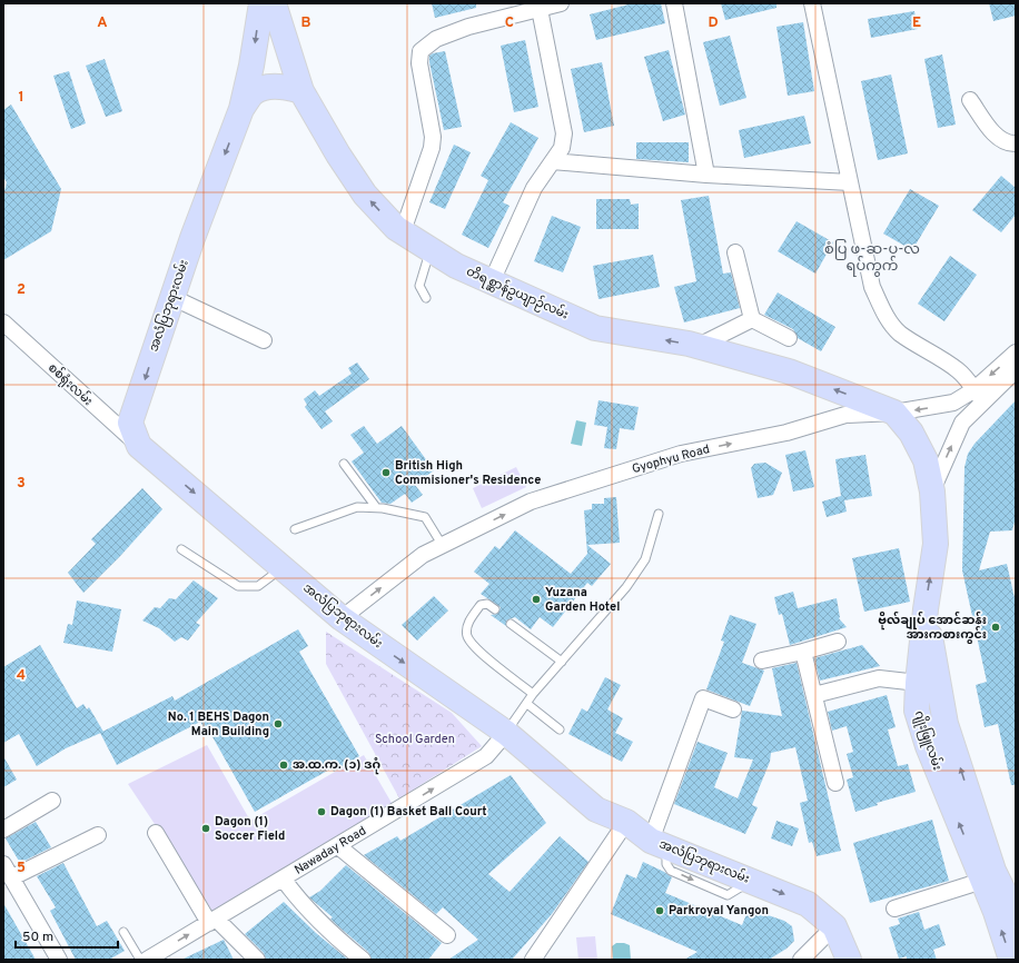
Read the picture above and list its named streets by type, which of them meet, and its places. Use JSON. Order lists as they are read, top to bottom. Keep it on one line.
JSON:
{"streets":{"main road":["တိရစ္ဆာန်ဥယျာဉ်လမ်း","အလံပြဘုရားလမ်း","ဂျိုးဖြူလမ်း"],"street":["စစ်ရုံးလမ်း","Gyophyu Road","Nawaday Road"]},"crossings":[["တိရစ္ဆာန်ဥယျာဉ်လမ်း","Gyophyu Road"],["တိရစ္ဆာန်ဥယျာဉ်လမ်း","ဂျိုးဖြူလမ်း"],["အလံပြဘုရားလမ်း","စစ်ရုံးလမ်း"],["အလံပြဘုရားလမ်း","Gyophyu Road"],["အလံပြဘုရားလမ်း","Nawaday Road"],["Gyophyu Road","ဂျိုးဖြူလမ်း"]],"one_way":["တိရစ္ဆာန်ဥယျာဉ်လမ်း","အလံပြဘုရားလမ်း","Nawaday Road"],"districts":["စံပြ ဖ-ဆ-ပ-လ ရပ်ကွက်"],"parks":["School Garden"],"places":["British High Commisioner's Residence","Yuzana Garden Hotel","ဗိုလ်ချုပ် အောင်ဆန်း အားကစားကွင်း","No. 1 BEHS Dagon Main Building","အ.ထ.က. (၁) ဒဂုံ","Dagon (1) Basket Ball Court","Dagon (1) Soccer Field","Parkroyal Yangon"],"scale_bar":"50 m","grid":{"columns":["A","B","C","D","E"],"rows":["1","2","3","4","5"]}}
